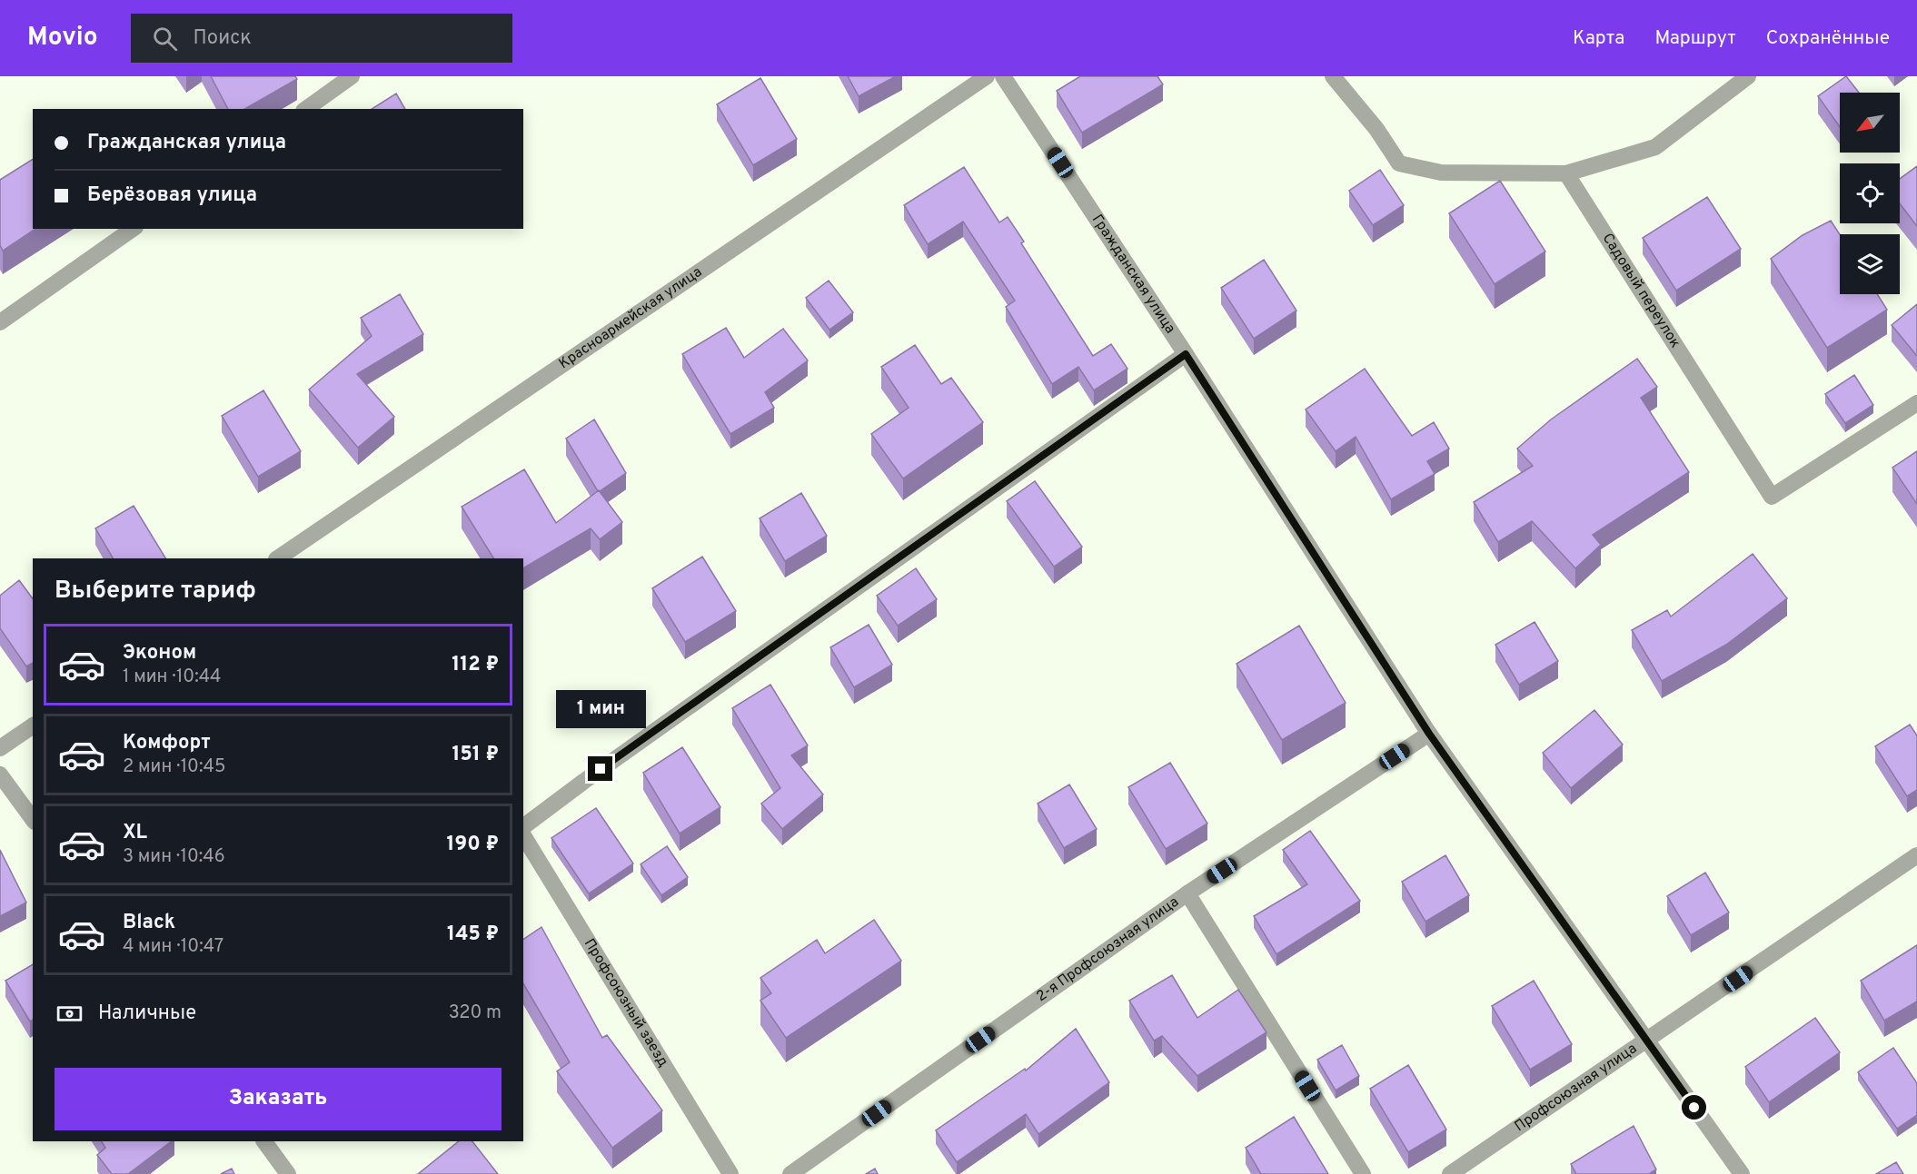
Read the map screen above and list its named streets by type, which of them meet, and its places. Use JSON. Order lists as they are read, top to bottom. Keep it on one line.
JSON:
{"streets":{"street":["Гражданская улица","Садовый переулок","Красноармейская улица","2-я Профсоюзная улица","Профсоюзный заезд","Профсоюзная улица"]},"crossings":[["Гражданская улица","2-я Профсоюзная улица"],["Гражданская улица","Профсоюзная улица"]],"north":"bottom left","page":{"header":"Movio","search":"Поиск","nav":["Карта","Маршрут","Сохранённые"],"banner":["Гражданская улица","Берёзовая улица"],"heading":"Выберите тариф","list":[{"name":"Эконом","note":"1 мин · 10:44","value":"112 ₽"},{"name":"Комфорт","note":"2 мин · 10:45","value":"151 ₽"},{"name":"XL","note":"3 мин · 10:46","value":"190 ₽"},{"name":"Black","note":"4 мин · 10:47","value":"145 ₽"}],"bubble":"1 мин","pay":["Наличные","320 m"],"buttons":"Заказать"}}
